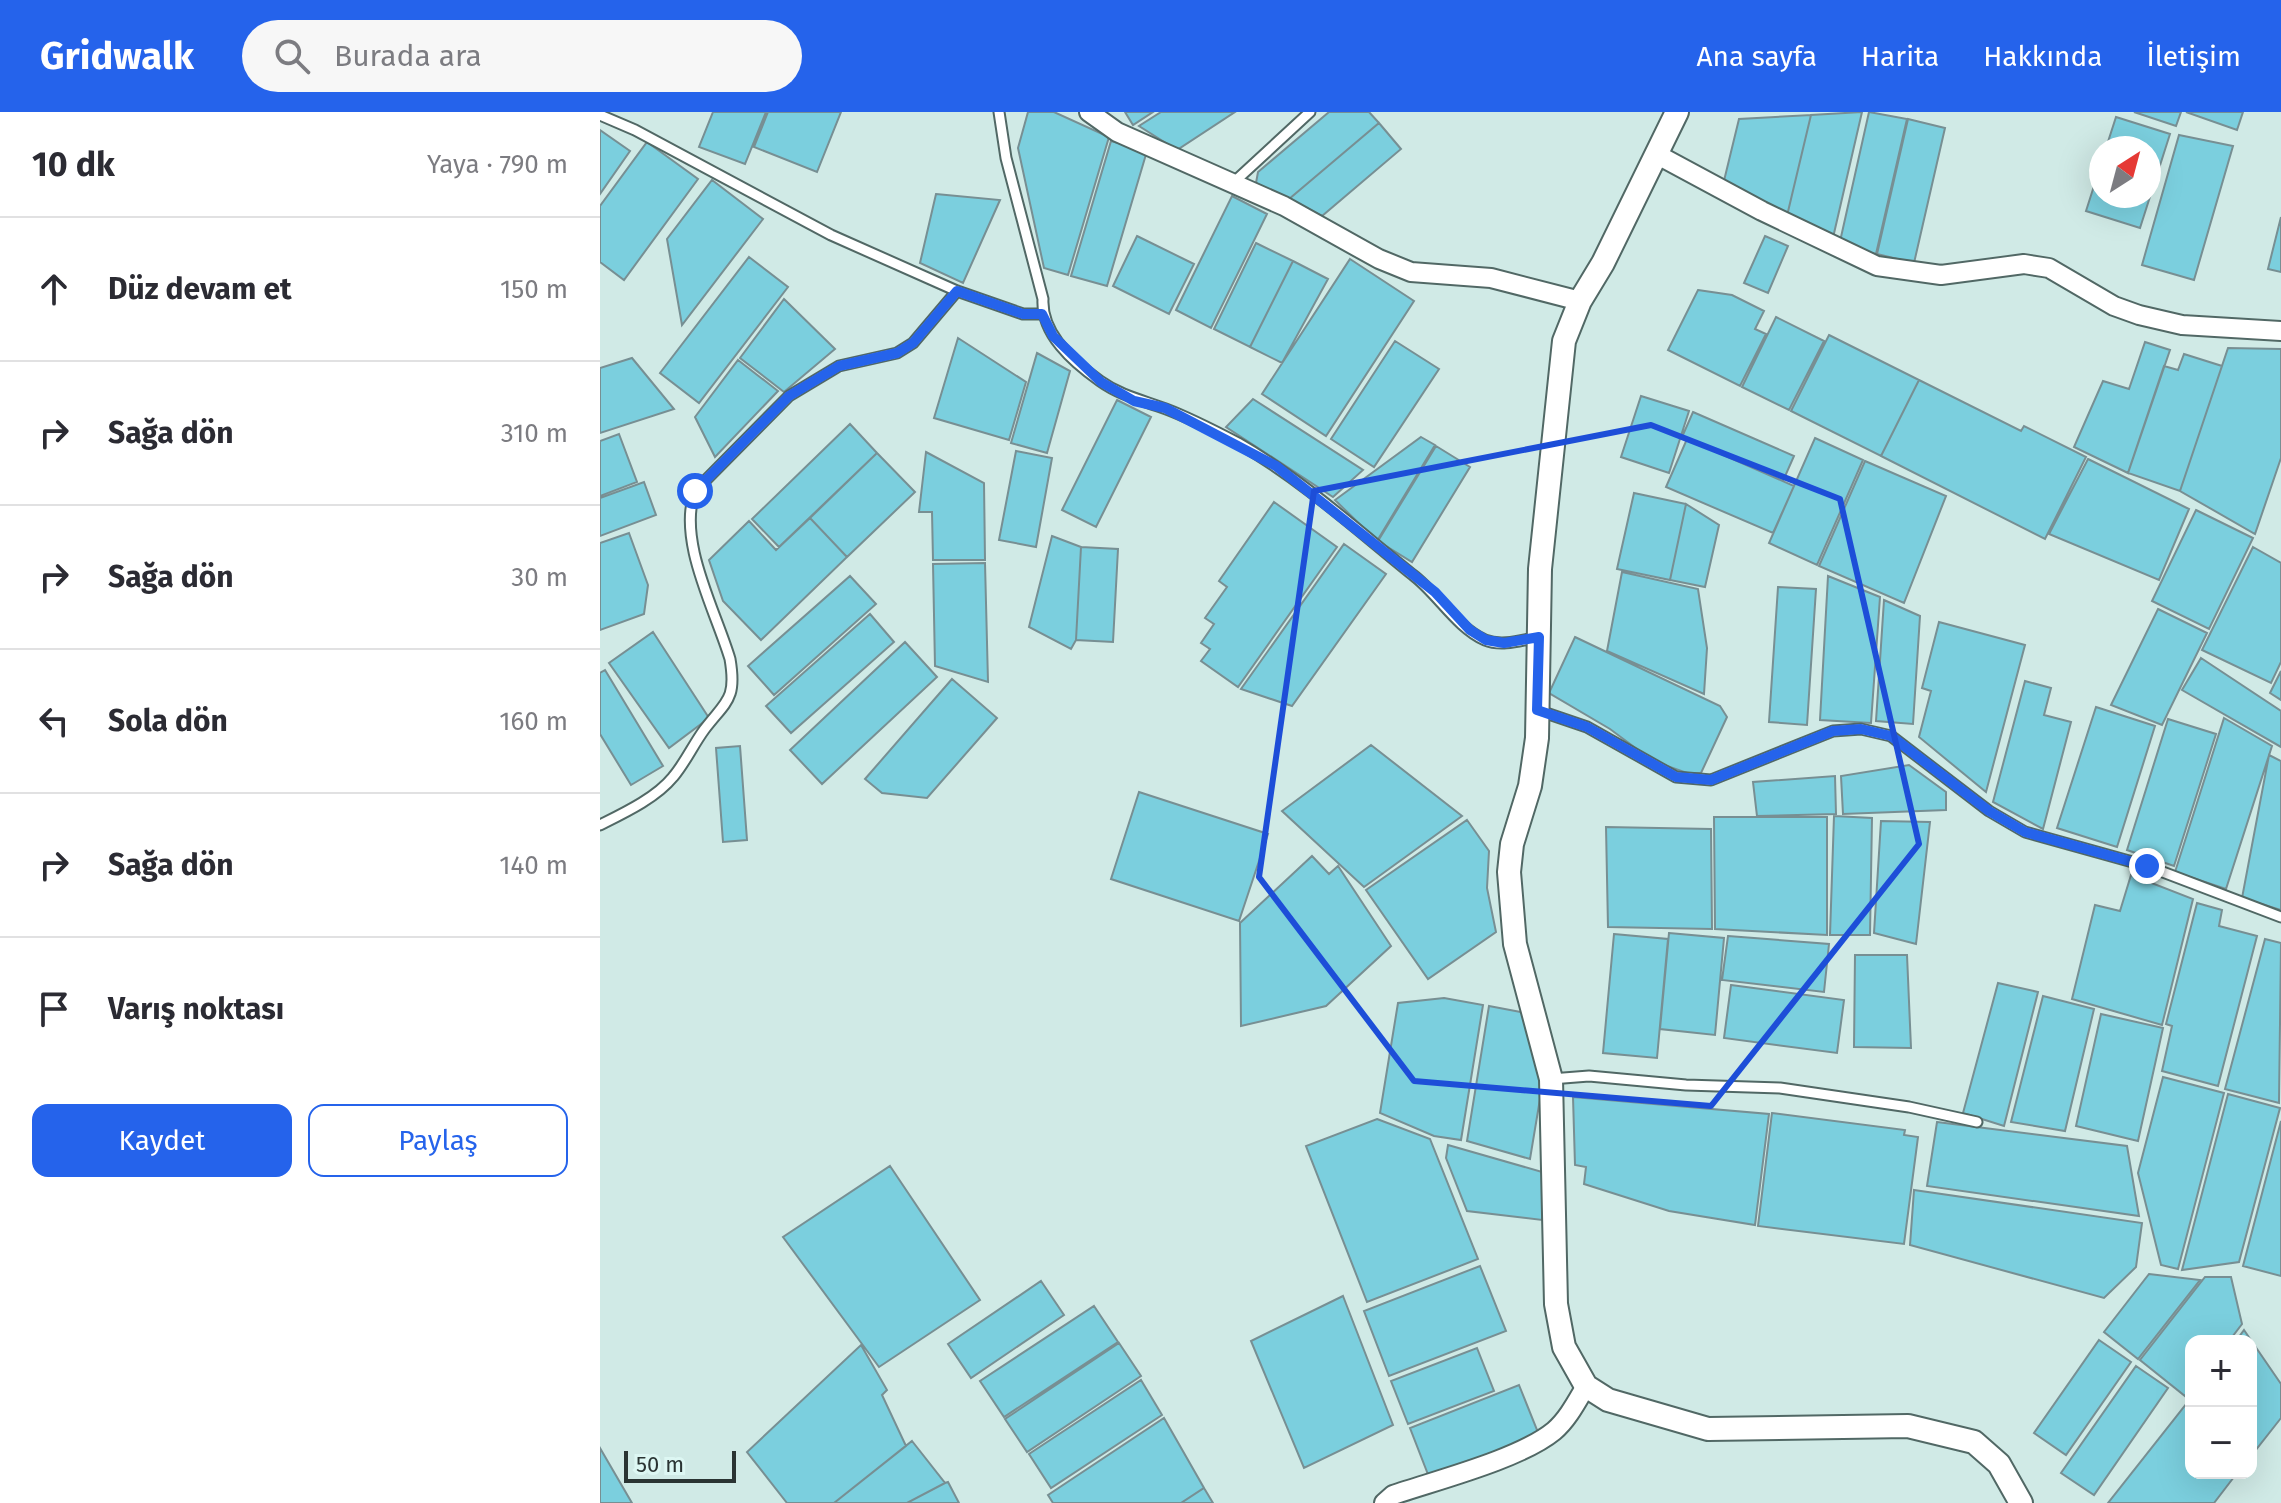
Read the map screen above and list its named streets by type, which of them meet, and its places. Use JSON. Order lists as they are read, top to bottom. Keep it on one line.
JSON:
{"scale_bar":"50 m","north":"top right","page":{"header":"Gridwalk","search":"Burada ara","nav":["Ana sayfa","Harita","Hakkında","İletişim"],"heading":["10 dk","Yaya · 790 m"],"list":[["Düz devam et","150 m"],["Sağa dön","310 m"],["Sağa dön","30 m"],["Sola dön","160 m"],["Sağa dön","140 m"],"Varış noktası"],"buttons":["Kaydet","Paylaş"],"map_buttons":["+","−"],"scale":"50 m"}}
